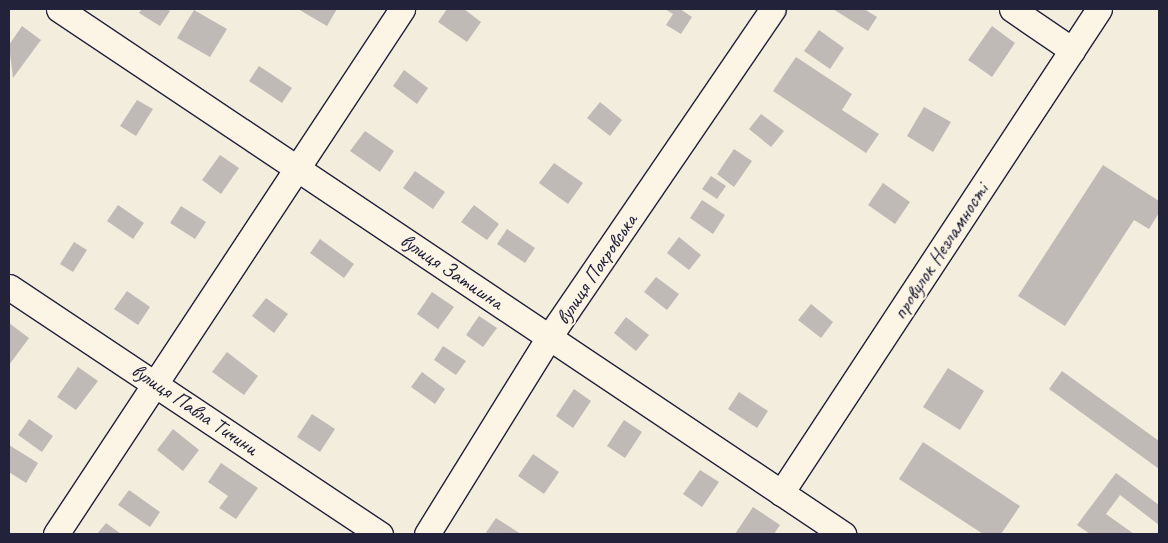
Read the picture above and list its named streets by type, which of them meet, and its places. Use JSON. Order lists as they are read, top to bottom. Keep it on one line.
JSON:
{"streets":{"street":["провулок Незламності","вулиця Покровська","вулиця Затишна","вулиця Павла Тичини"]},"crossings":[["провулок Незламності","вулиця Затишна"],["вулиця Покровська","вулиця Затишна"]]}
